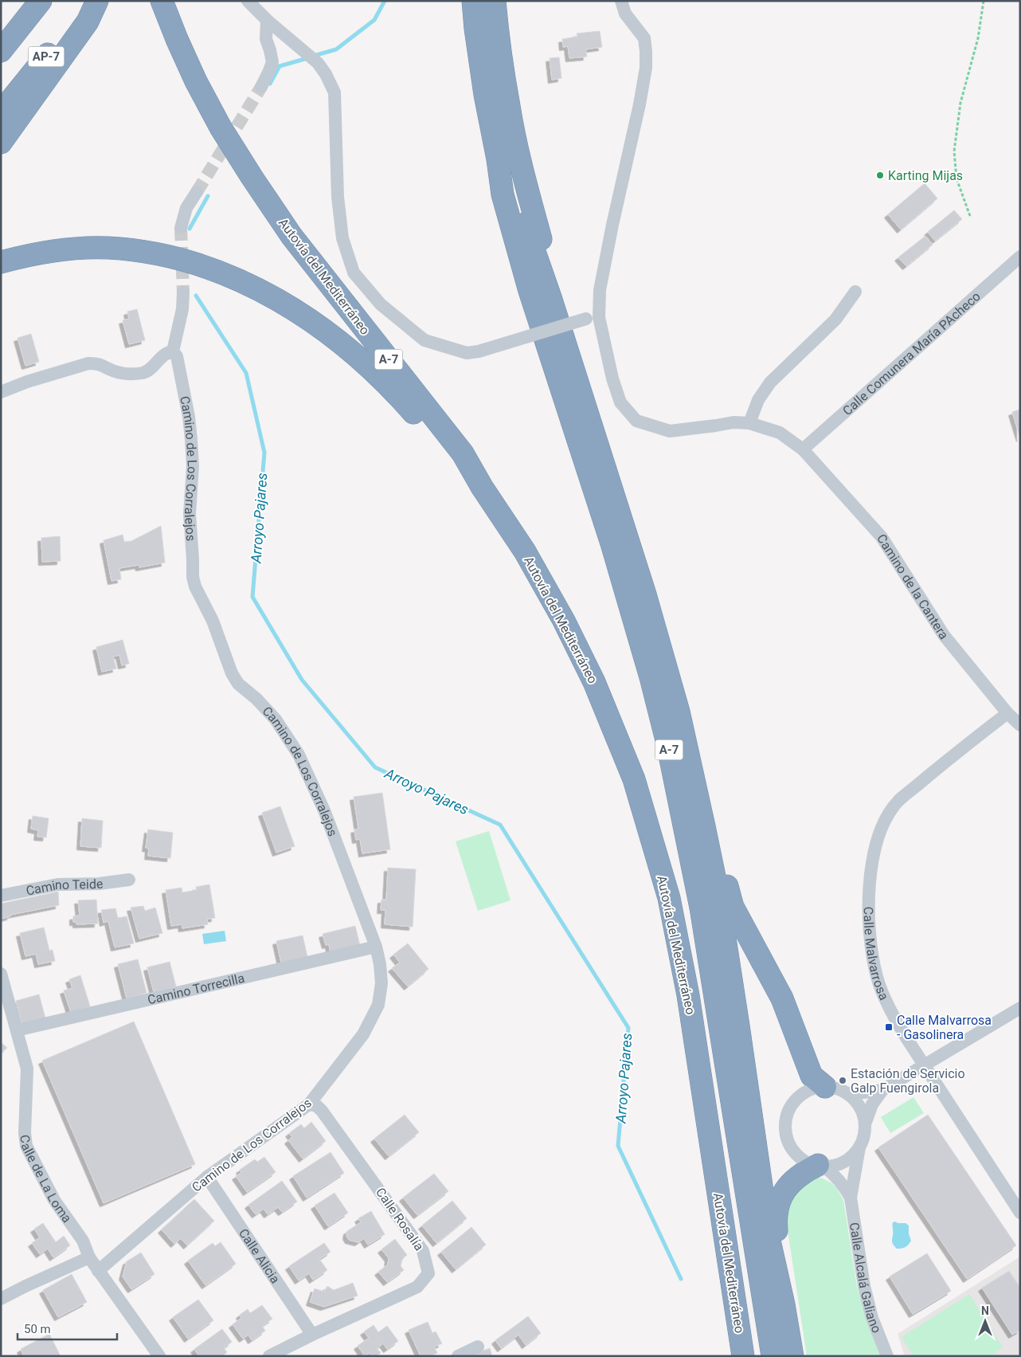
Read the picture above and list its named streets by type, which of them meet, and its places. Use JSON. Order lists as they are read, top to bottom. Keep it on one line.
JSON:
{"streets":{"highway":["AP-7","Autovía del Mediterráneo","A-7"],"street":["Calle Comunera María PAcheco","Camino de Los Corralejos","Camino de la Cantera","Camino Teide","Calle Malvarrosa","Camino Torrecilla","Calle de La Loma","Calle Rosalía","Calle Alicia","Calle Alcalá Galiano"]},"crossings":[["Calle Comunera María PAcheco","Camino de la Cantera"],["Camino de Los Corralejos","Camino Torrecilla"],["Camino de Los Corralejos","Calle de La Loma"],["Camino de Los Corralejos","Calle Rosalía"],["Camino de Los Corralejos","Calle Alicia"],["Camino de la Cantera","Calle Malvarrosa"],["Camino Torrecilla","Calle de La Loma"],["Calle Rosalía","Calle Alicia"]],"water":["Arroyo Pajares"],"places":{"other":["Karting Mijas","Estación de Servicio Galp Fuengirola"],"transit":["Calle Malvarrosa - Gasolinera"]},"scale_bar":"50 m","north":"top"}
